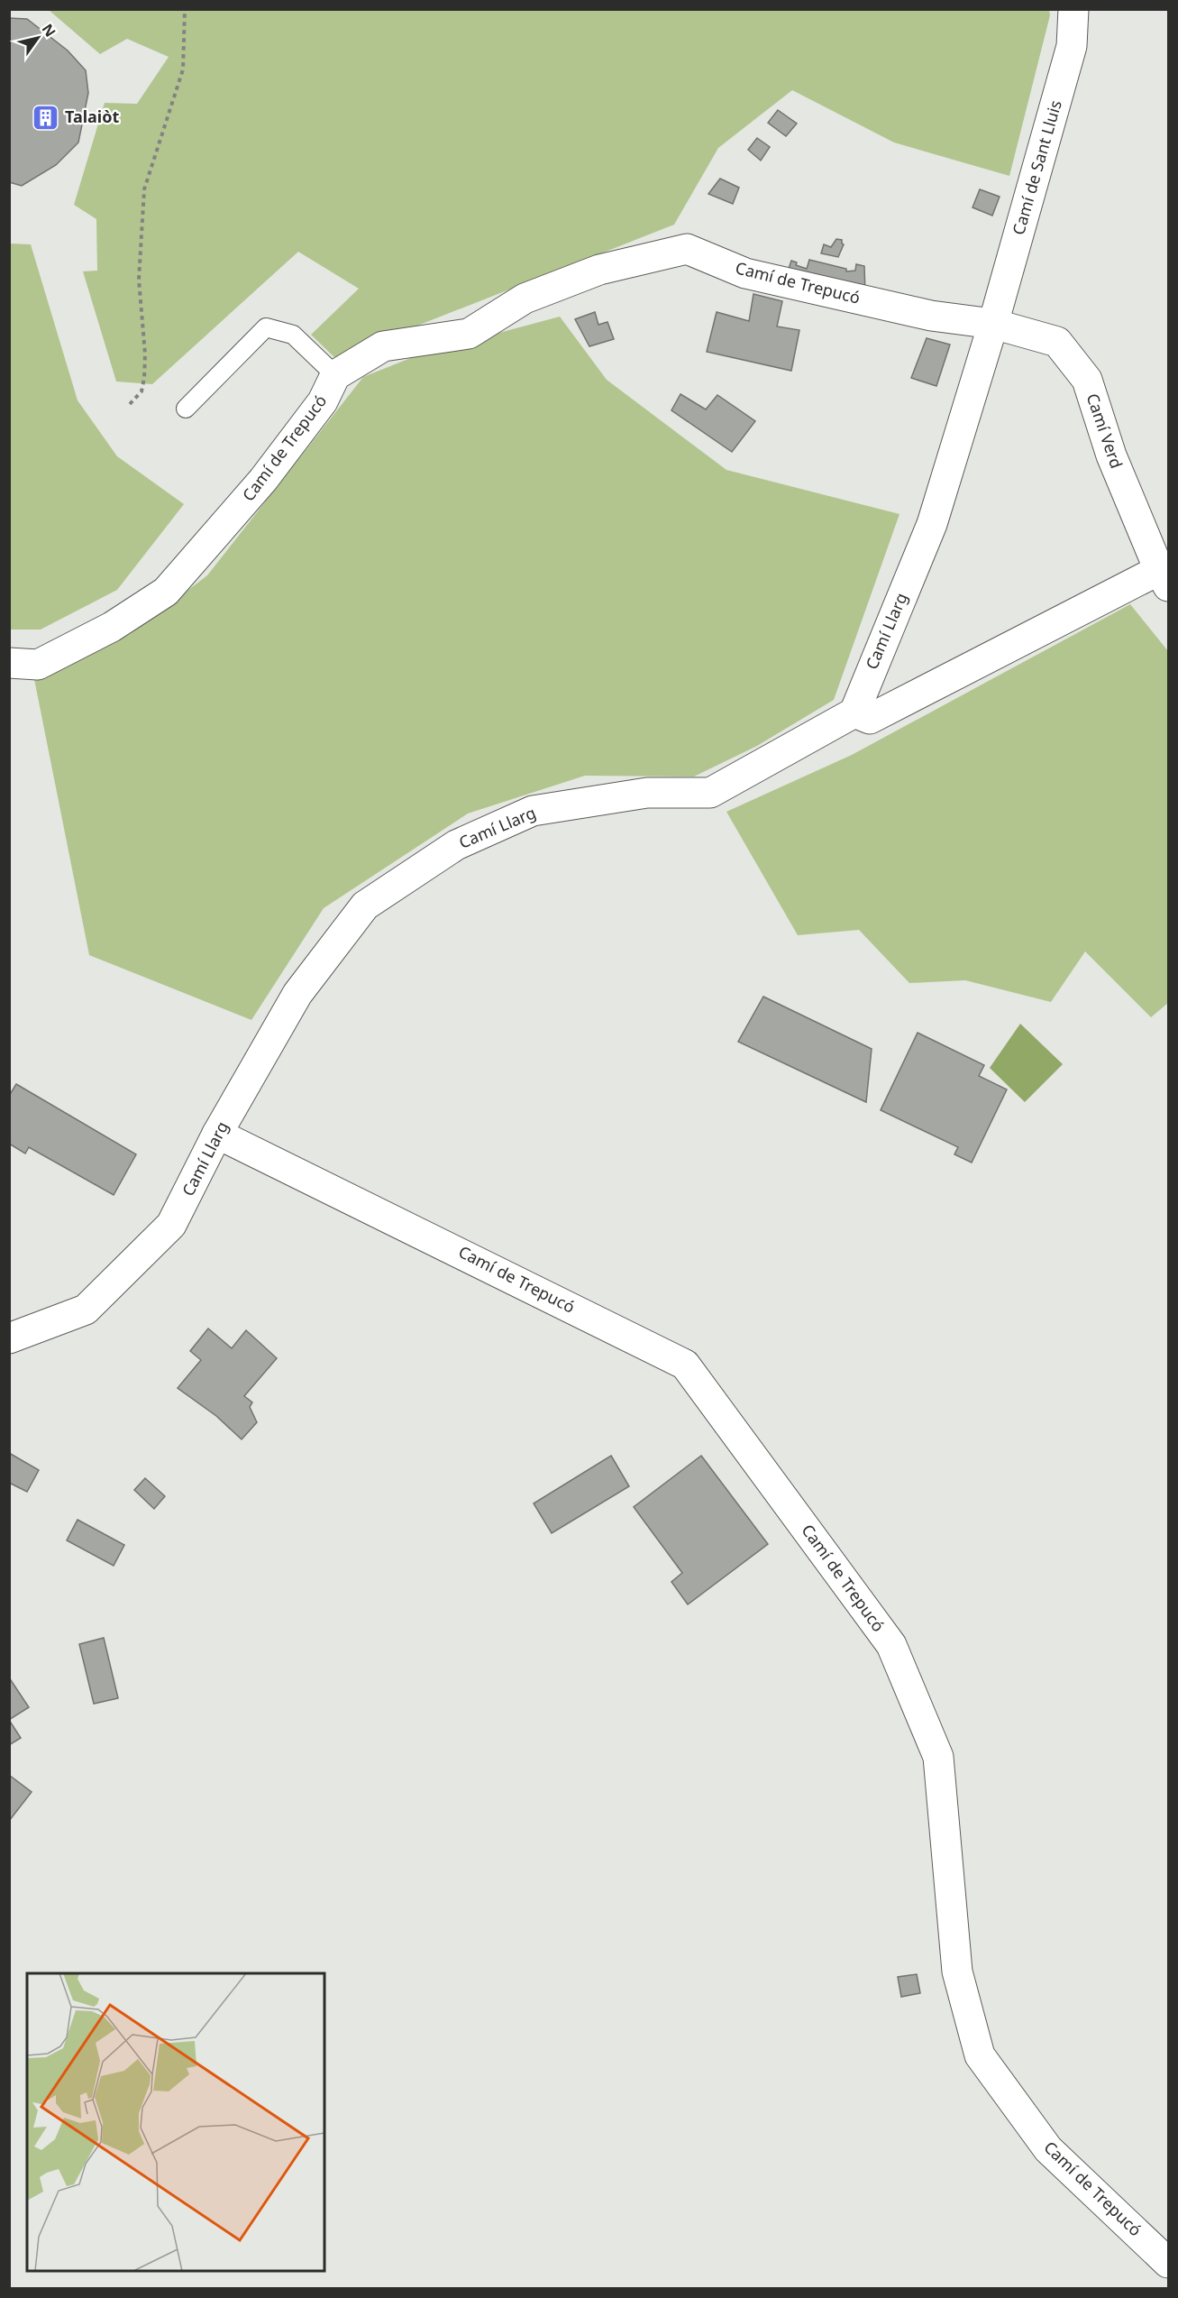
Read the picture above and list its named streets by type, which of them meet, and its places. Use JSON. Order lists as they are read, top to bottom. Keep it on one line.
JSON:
{"streets":{"street":["Camí de Sant Lluis","Camí de Trepucó","Camí Verd","Camí Llarg"]},"crossings":[["Camí de Sant Lluis","Camí de Trepucó"],["Camí de Sant Lluis","Camí Verd"],["Camí de Sant Lluis","Camí Llarg"],["Camí de Trepucó","Camí Verd"],["Camí de Trepucó","Camí Llarg"],["Camí Verd","Camí Llarg"]],"places":{"building":["Talaiòt"]},"north":"top right"}
